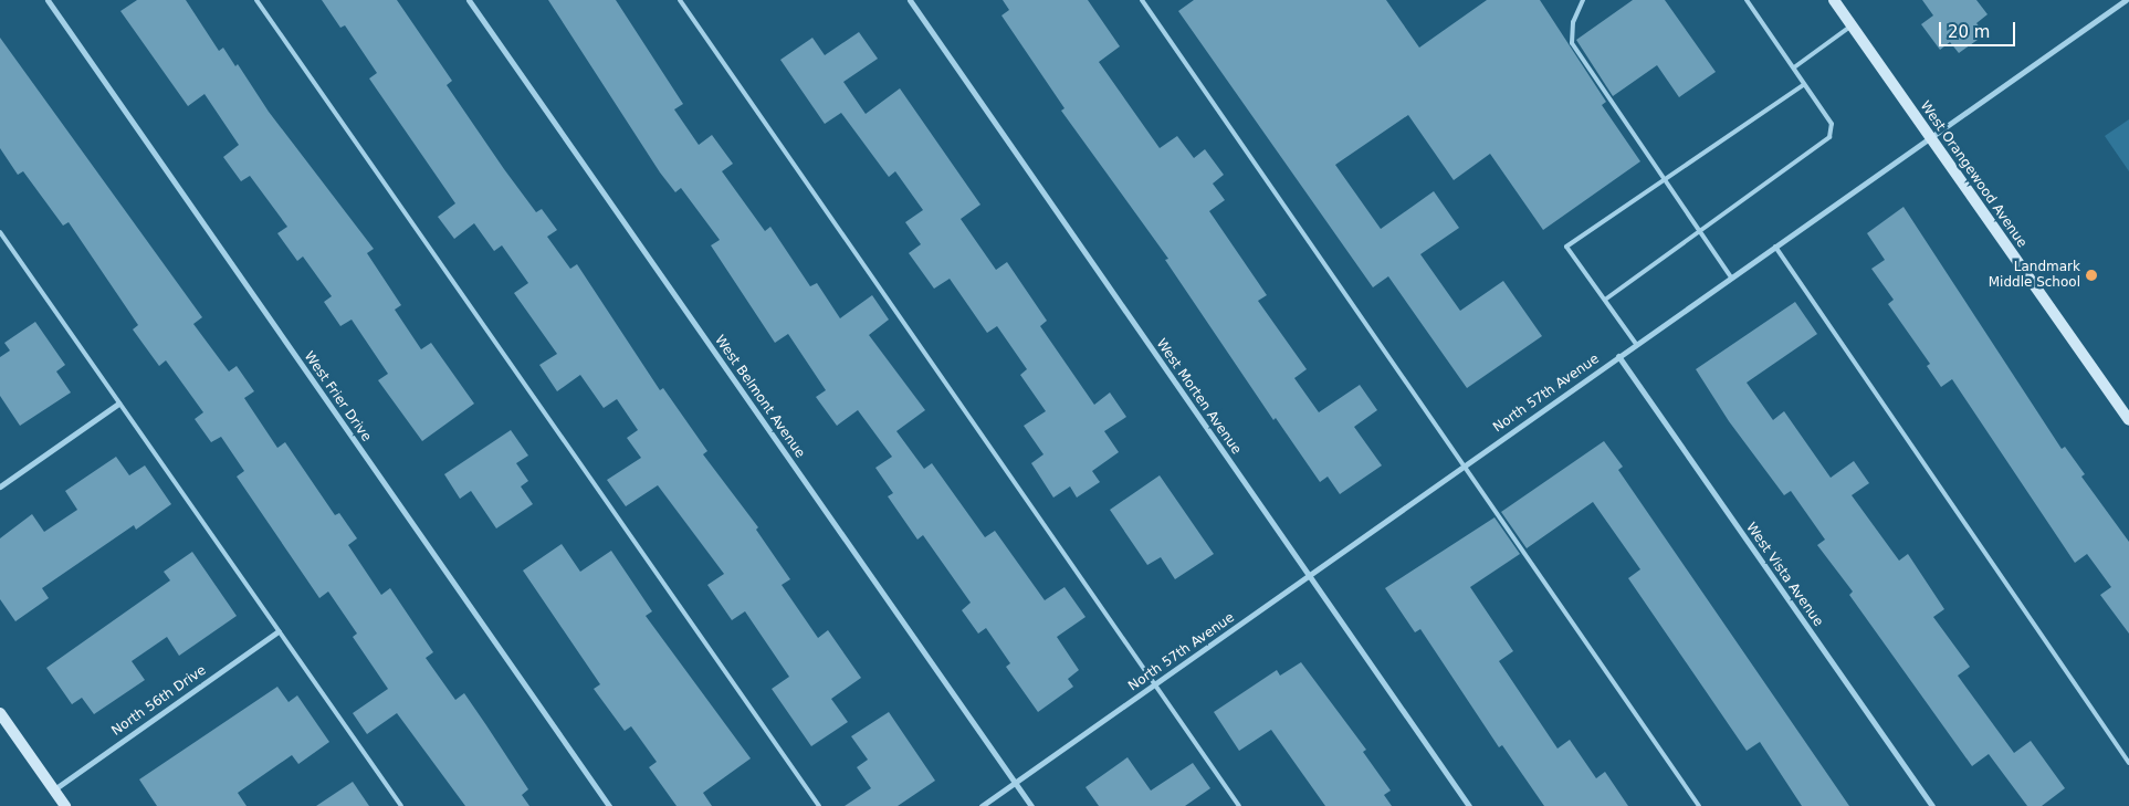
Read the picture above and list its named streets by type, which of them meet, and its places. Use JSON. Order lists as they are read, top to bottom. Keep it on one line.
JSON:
{"streets":{"street":["West Orangewood Avenue","North 57th Avenue","West Frier Drive","West Belmont Avenue","West Morten Avenue","West Vista Avenue","North 56th Drive"]},"crossings":[["West Orangewood Avenue","North 57th Avenue"],["North 57th Avenue","West Belmont Avenue"],["North 57th Avenue","West Morten Avenue"],["North 57th Avenue","West Vista Avenue"]],"places":["Landmark Middle School"],"scale_bar":"20 m"}
